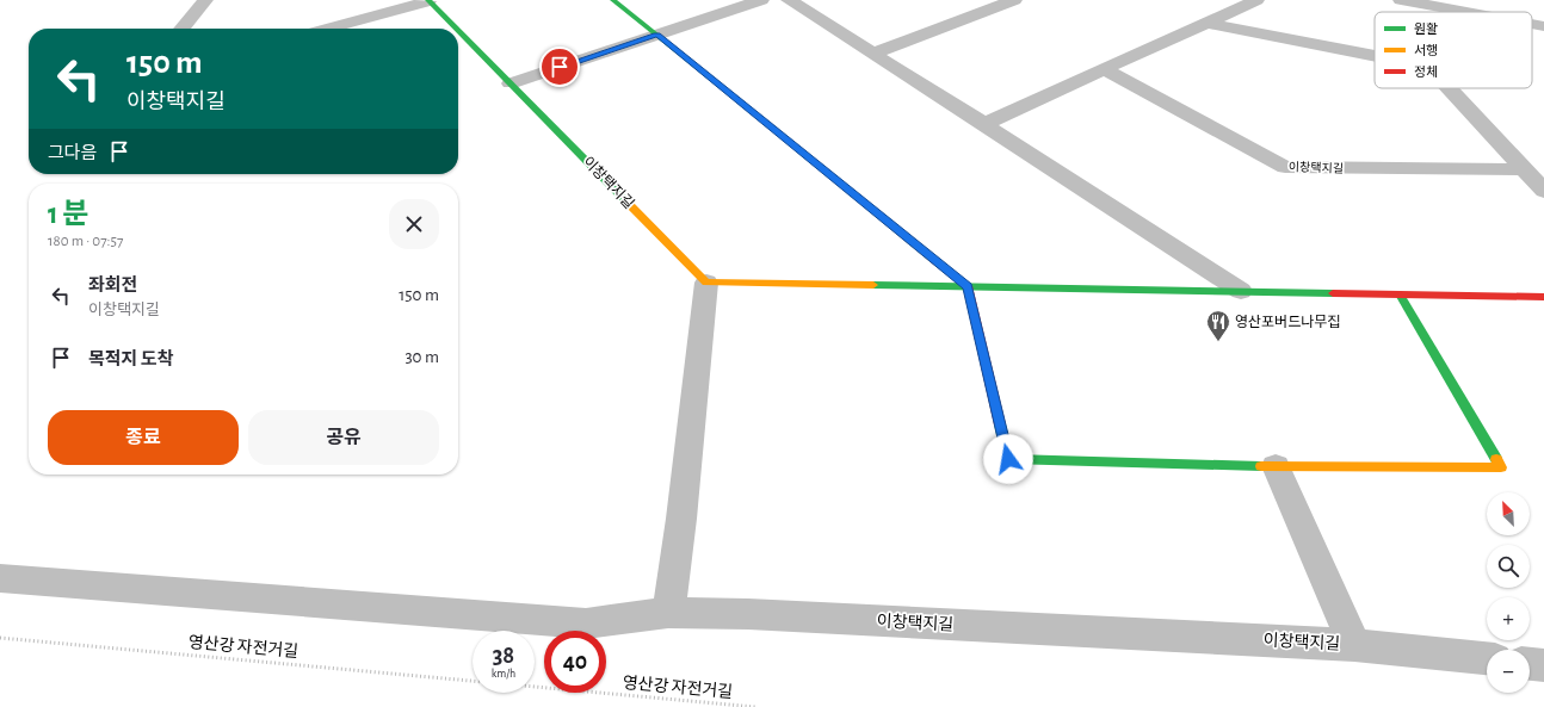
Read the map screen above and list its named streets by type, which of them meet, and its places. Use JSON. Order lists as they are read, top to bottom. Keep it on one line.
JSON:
{"streets":{"street":["이창택지길"],"path":["영산강 자전거길"]},"places":{"restaurant":["영산포버드나무집"]},"legend":["원활","서행","정체"],"north":"top left","page":{"turn":["150 m","이창택지길"],"then":"그다음","heading":["1 분","180 m · 07:57"],"list":[{"name":"좌회전","note":"이창택지길","value":"150 m"},{"name":"목적지 도착","value":"30 m"}],"buttons":["종료","공유"],"map_buttons":["+","−"],"speed":"38 km/h","limit":"40"}}
